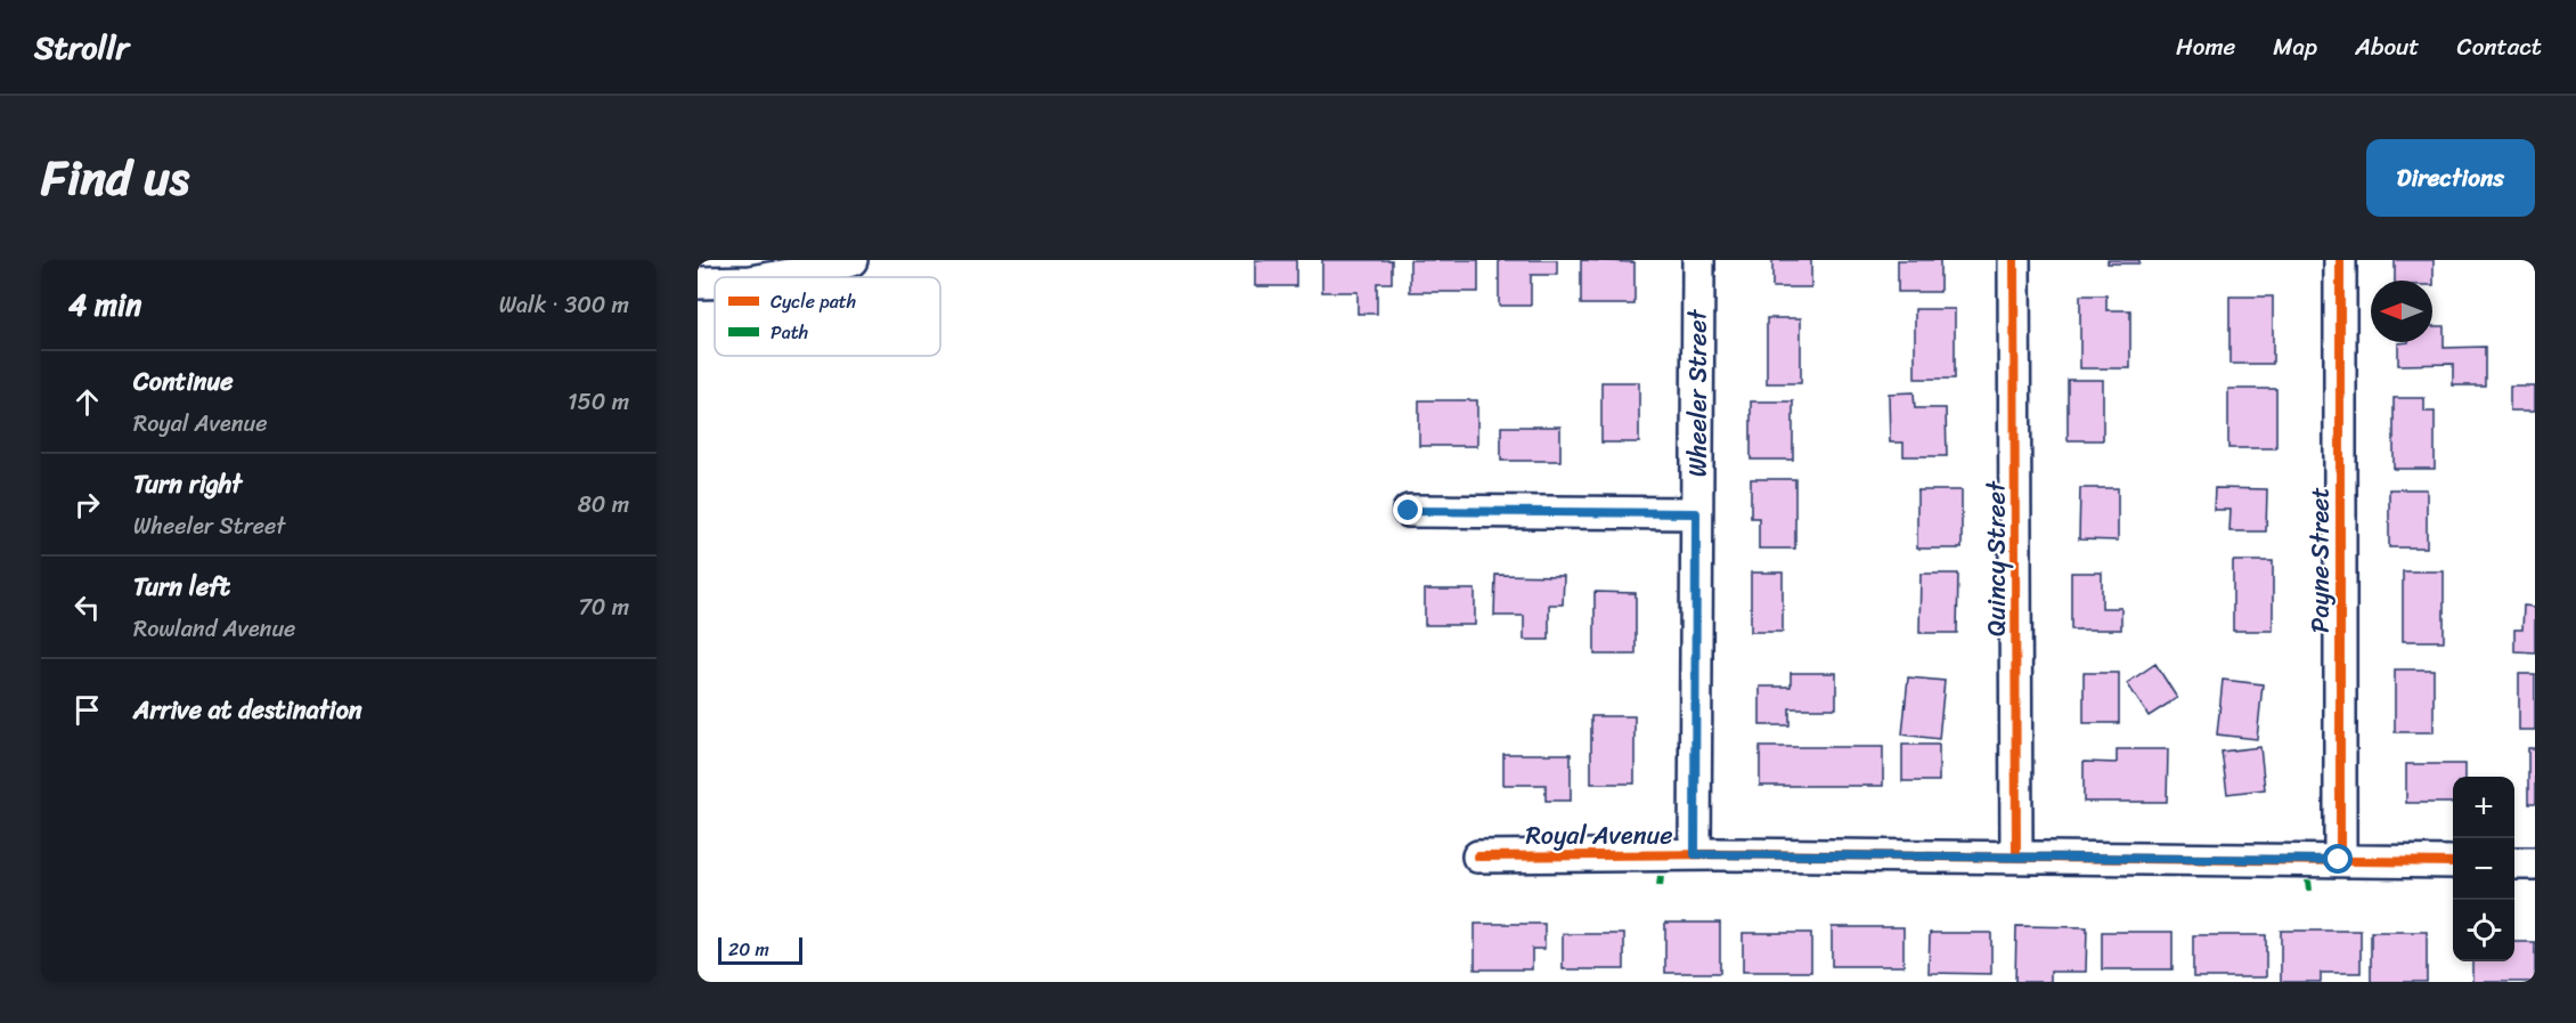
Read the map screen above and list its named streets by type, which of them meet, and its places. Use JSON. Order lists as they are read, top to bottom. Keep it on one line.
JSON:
{"streets":{"street":["Wheeler Street","Quincy Street","Payne Street","Royal Avenue"]},"crossings":[["Wheeler Street","Royal Avenue"],["Quincy Street","Royal Avenue"],["Payne Street","Royal Avenue"]],"legend":["Cycle path","Path"],"scale_bar":"20 m","north":"left","page":{"header":"Strollr","nav":["Home","Map","About","Contact"],"title":"Find us","buttons":"Directions","heading":["4 min","Walk · 300 m"],"list":[["Continue","Royal Avenue","150 m"],["Turn right","Wheeler Street","80 m"],["Turn left","Rowland Avenue","70 m"],"Arrive at destination"],"map_buttons":["+","−"],"scale":"20 m"}}
